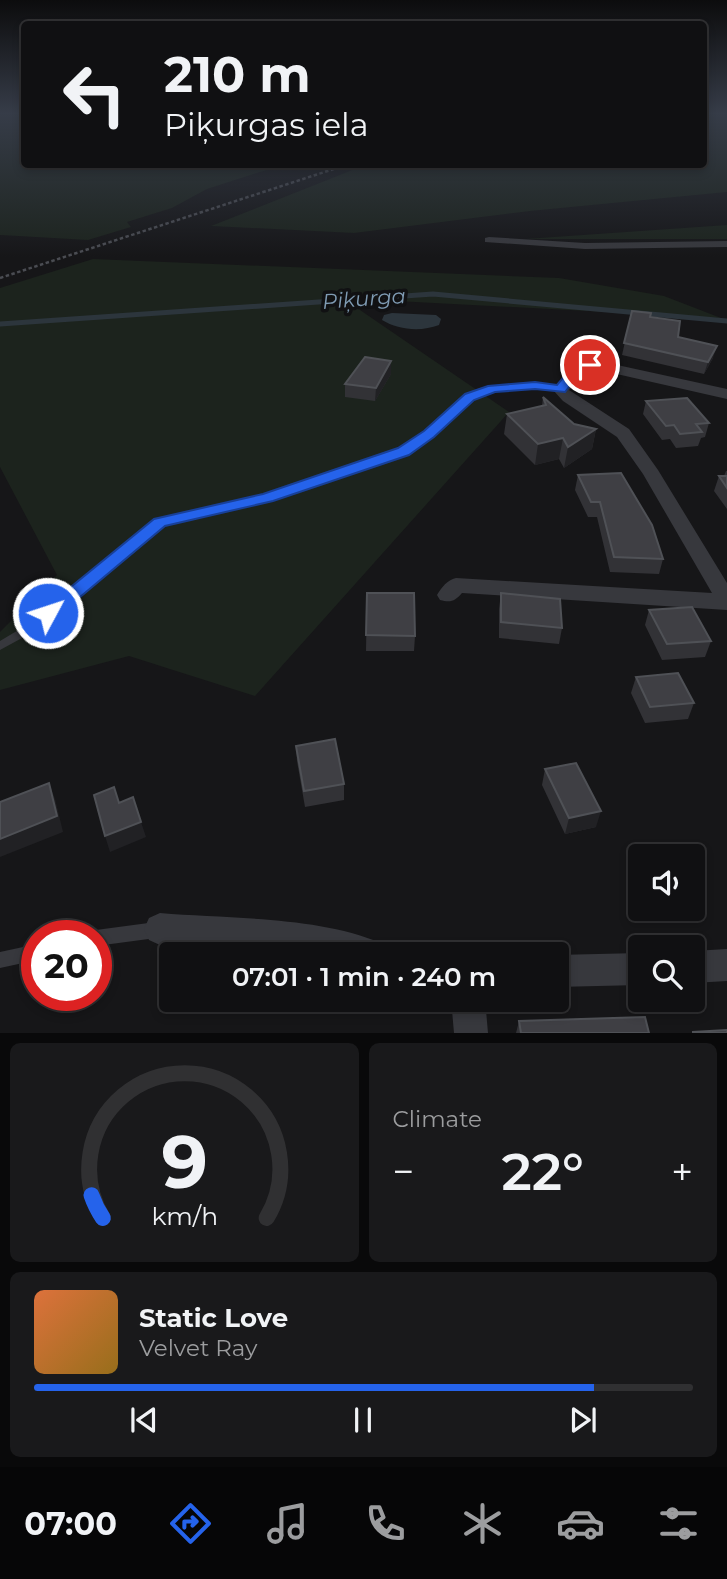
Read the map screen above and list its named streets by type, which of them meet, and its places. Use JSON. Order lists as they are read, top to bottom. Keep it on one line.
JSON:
{"water":["Piķurga"],"page":{"turn":["210 m","Piķurgas iela"],"limit":"20","trip":"07:01 · 1 min · 240 m","tile":"Climate","heat":["−","22°","+"],"song":["Static Love","Velvet Ray"],"tabs":"07:00","gauge":["9","km/h"]}}
